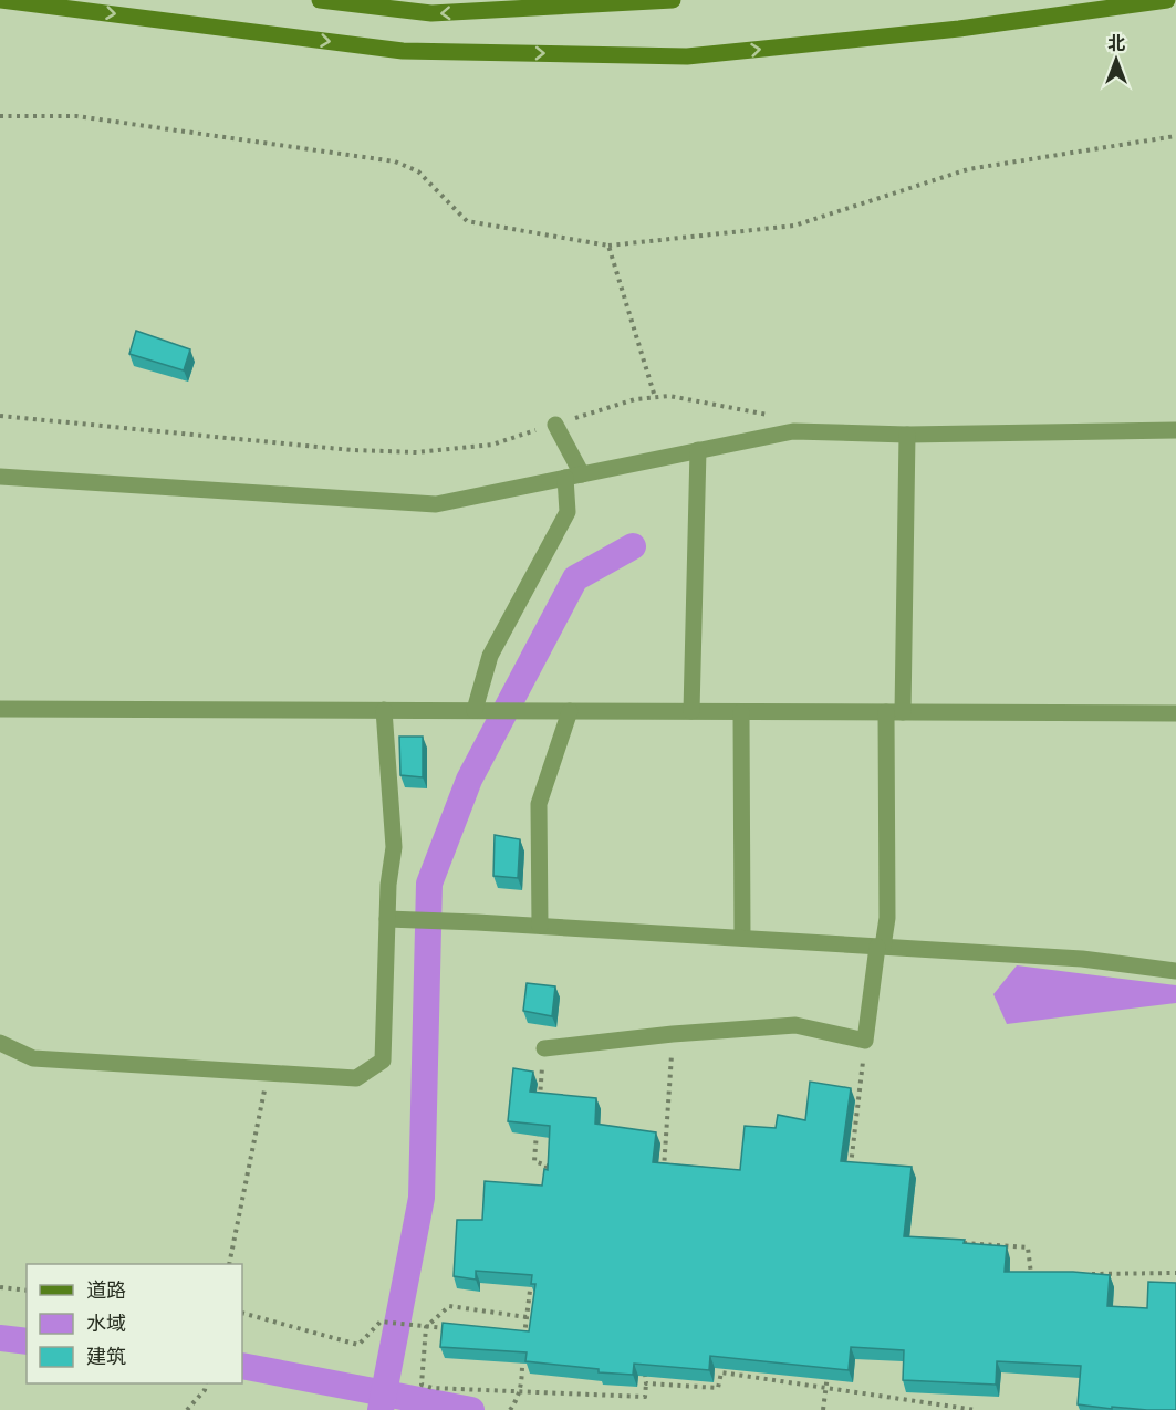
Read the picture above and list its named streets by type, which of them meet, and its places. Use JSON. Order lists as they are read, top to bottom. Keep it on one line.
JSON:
{"legend":["道路","水域","建筑"],"north":"top"}
